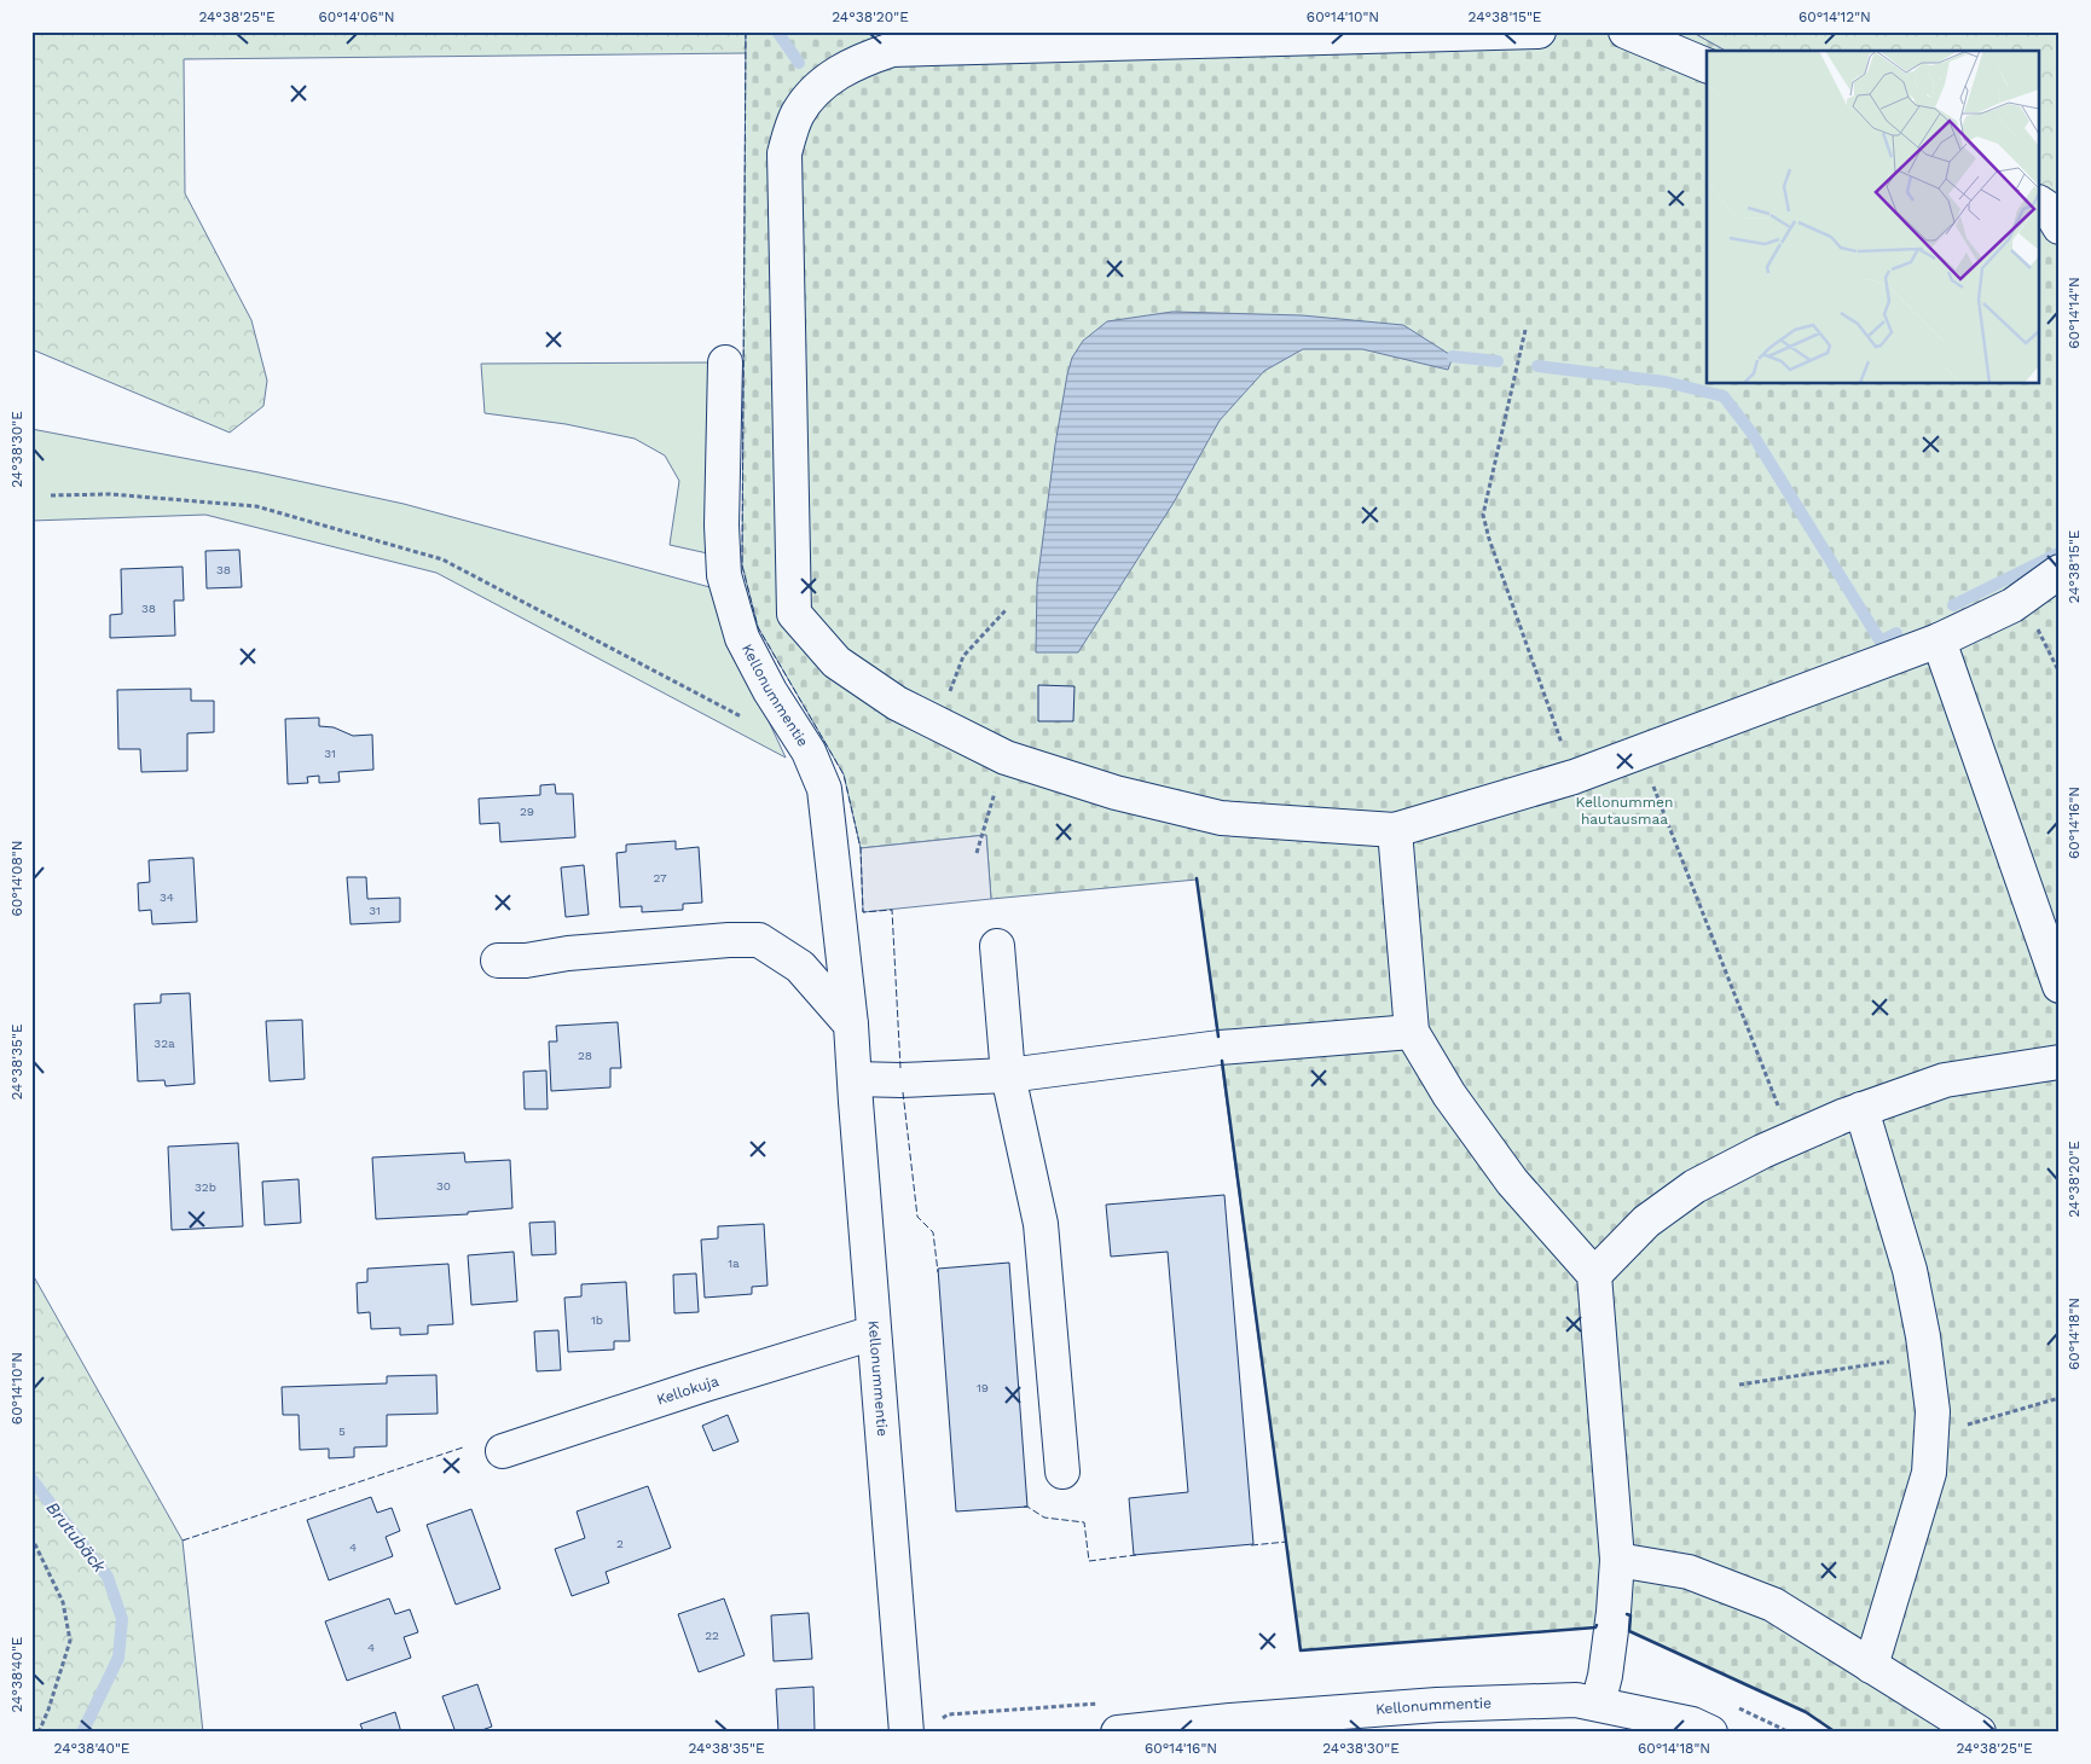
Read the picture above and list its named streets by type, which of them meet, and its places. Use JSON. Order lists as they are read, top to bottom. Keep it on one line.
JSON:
{"streets":{"street":["Kellonummentie","Kellokuja"]},"crossings":[["Kellonummentie","Kellokuja"]],"water":["Brutubäck"],"parks":["Kellonummen hautausmaa"],"house_numbers":["38","38","31","29","27","34","31","32a","28","30","32b","1a","1b","19","5","2","4","22","4"],"coordinates":["24°38'25\"E","60°14'06\"N","24°38'20\"E","60°14'10\"N","24°38'15\"E","60°14'12\"N","60°14'14\"N","24°38'30\"E","60°14'16\"N","60°14'08\"N","24°38'35\"E","60°14'18\"N","24°38'40\"E"]}
